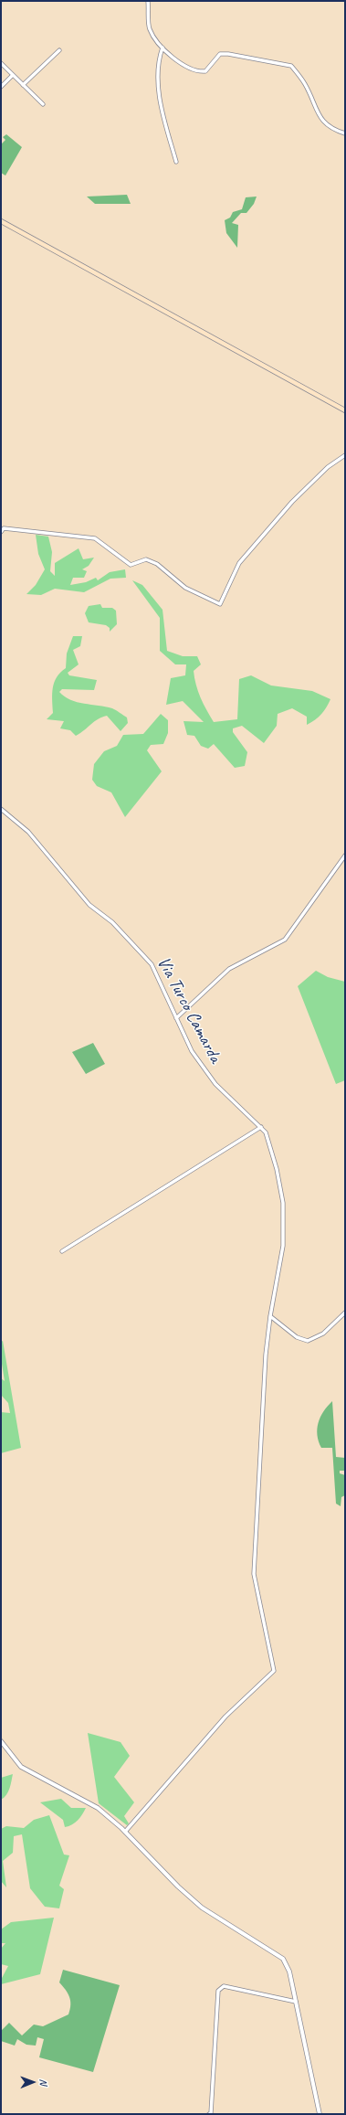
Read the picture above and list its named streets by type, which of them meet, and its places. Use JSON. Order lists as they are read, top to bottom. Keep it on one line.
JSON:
{"streets":{"street":["Via Turco Camarda"]},"north":"right"}
